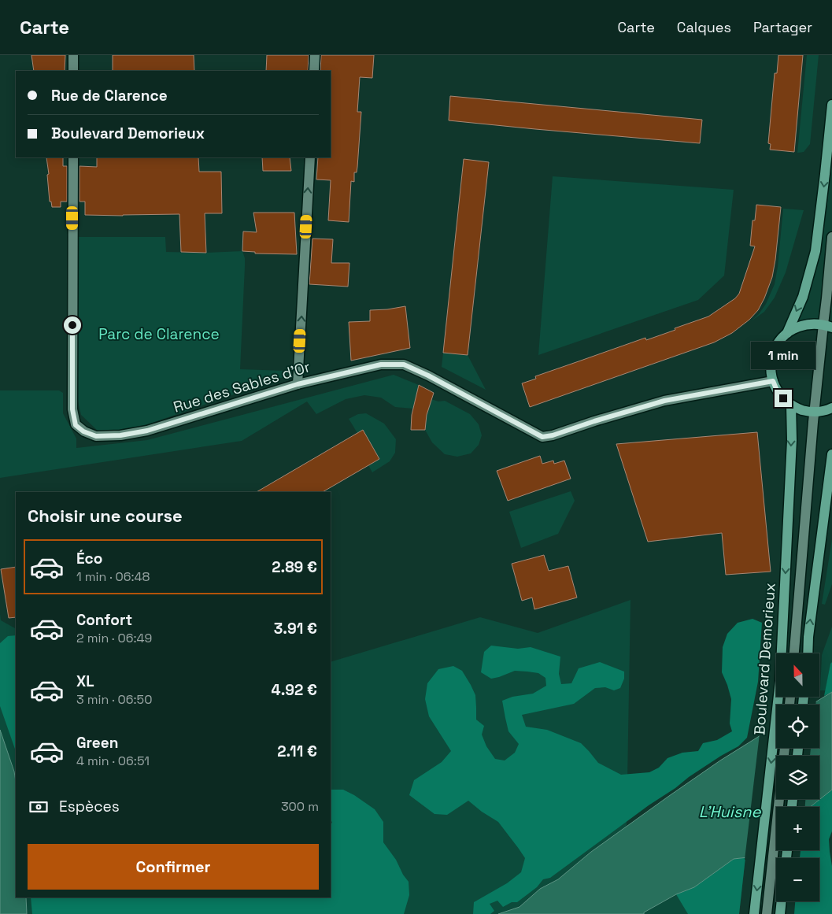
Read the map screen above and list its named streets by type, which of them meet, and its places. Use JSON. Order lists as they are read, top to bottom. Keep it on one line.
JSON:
{"streets":{"main road":["Boulevard Demorieux"],"street":["Rue des Sables d'Or"]},"water":["L'Huisne"],"parks":["Parc de Clarence"],"north":"top","page":{"header":"Carte","nav":["Carte","Calques","Partager"],"banner":["Rue de Clarence","Boulevard Demorieux"],"bubble":"1 min","heading":"Choisir une course","list":[{"name":"Éco","note":"1 min · 06:48","value":"2.89 €"},{"name":"Confort","note":"2 min · 06:49","value":"3.91 €"},{"name":"XL","note":"3 min · 06:50","value":"4.92 €"},{"name":"Green","note":"4 min · 06:51","value":"2.11 €"}],"map_buttons":["+","−"],"pay":["Espèces","300 m"],"buttons":"Confirmer"}}
